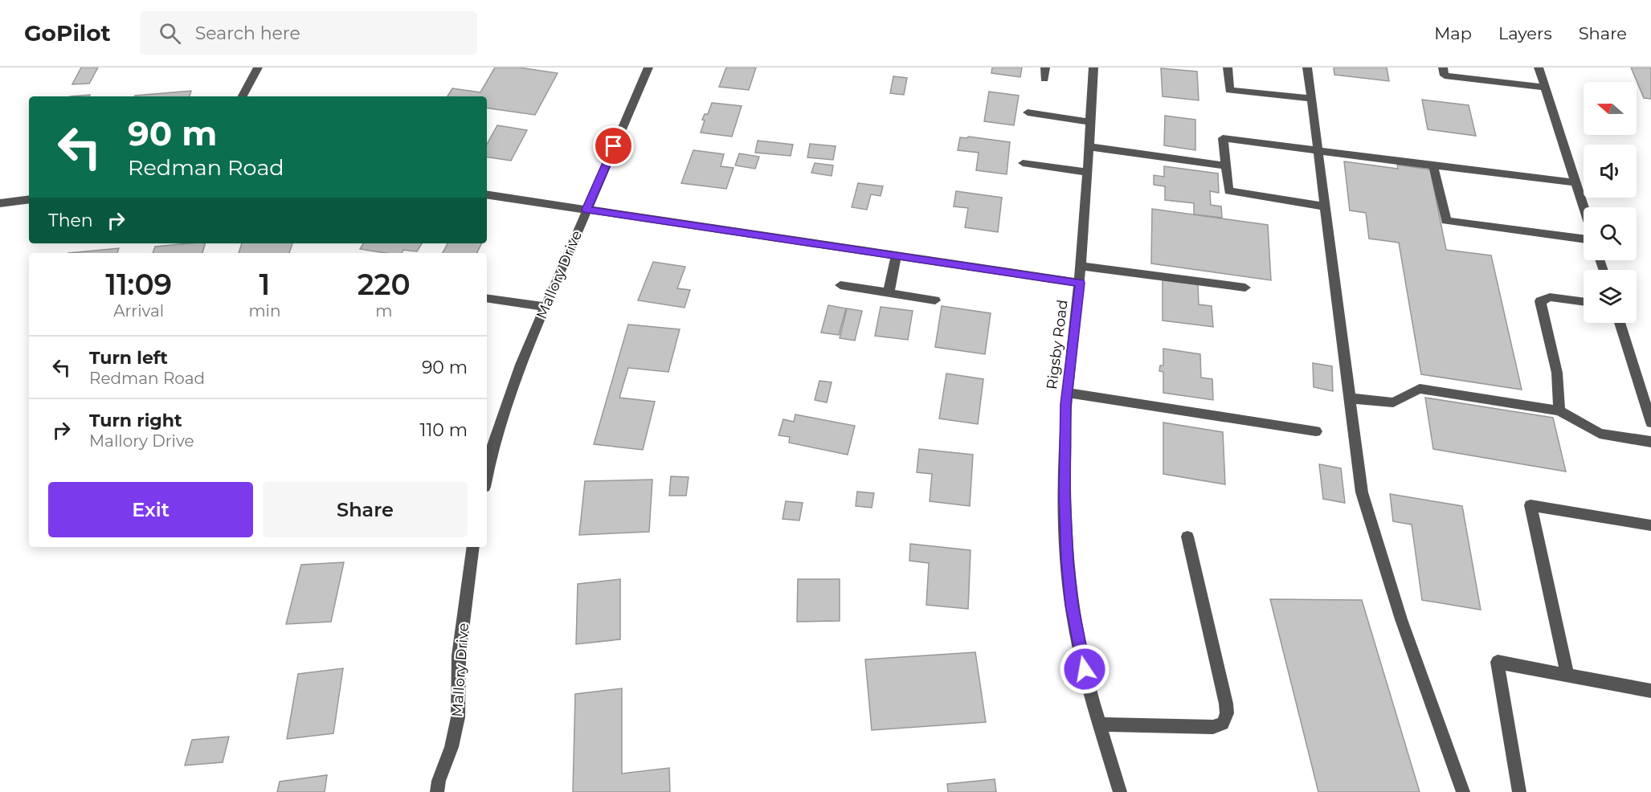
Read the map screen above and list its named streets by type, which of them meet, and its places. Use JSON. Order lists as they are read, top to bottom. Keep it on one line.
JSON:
{"streets":{"street":["Mallory Drive","Rigsby Road"]},"north":"left","page":{"header":"GoPilot","search":"Search here","nav":["Map","Layers","Share"],"turn":["90 m","Redman Road"],"then":"Then","eta":["11:09","Arrival","1","min","220","m"],"list":[{"name":"Turn left","note":"Redman Road","value":"90 m"},{"name":"Turn right","note":"Mallory Drive","value":"110 m"}],"buttons":["Exit","Share"]}}
